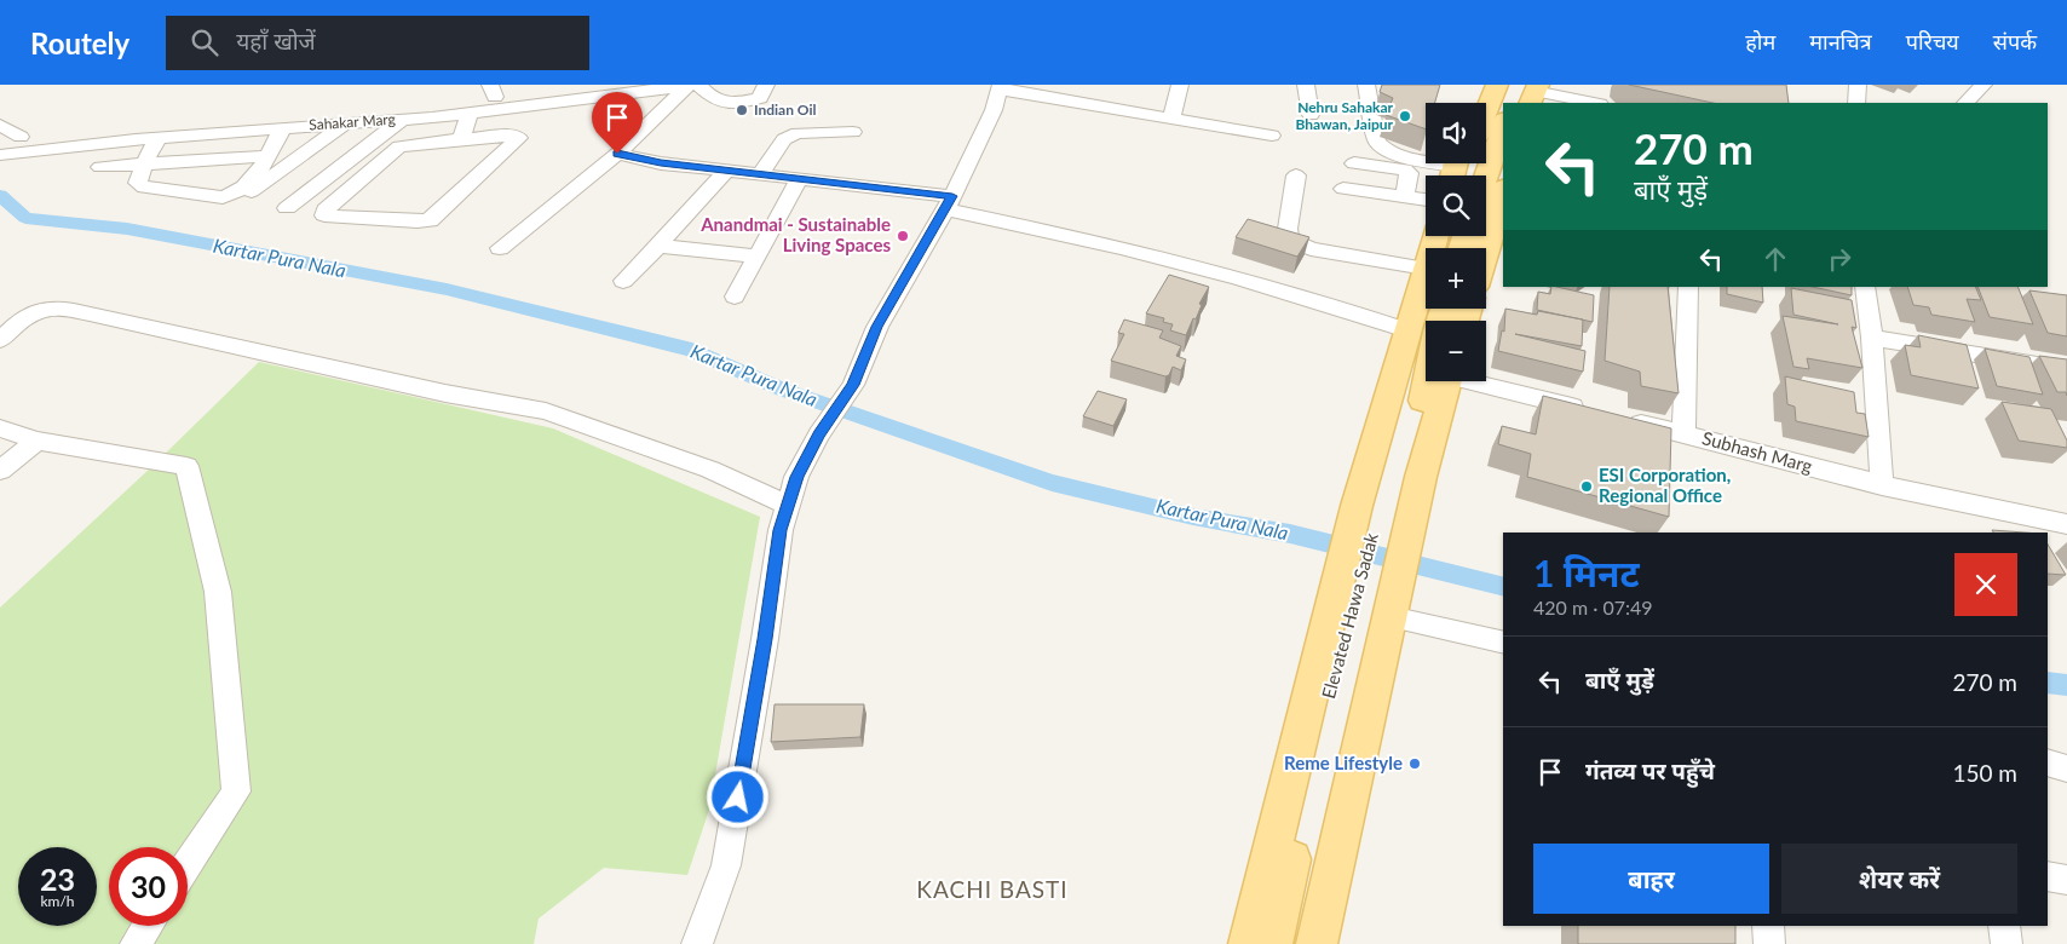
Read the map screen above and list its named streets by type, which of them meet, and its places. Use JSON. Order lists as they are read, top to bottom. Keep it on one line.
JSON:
{"streets":{"main road":["Elevated Hawa Sadak"],"street":["Sahakar Marg","Subhash Marg"]},"districts":["KACHI BASTI"],"water":["Kartar Pura Nala"],"places":["Indian Oil","Nehru Sahakar Bhawan, Jaipur","Anandmai - Sustainable Living Spaces","ESI Corporation, Regional Office","Reme Lifestyle"],"page":{"header":"Routely","search":"यहाँ खोजें","nav":["होम","मानचित्र","परिचय","संपर्क"],"map_buttons":["+","−"],"turn":["270 m","बाएँ मुड़ें"],"heading":["1 मिनट","420 m · 07:49"],"list":[{"name":"बाएँ मुड़ें","value":"270 m"},{"name":"गंतव्य पर पहुँचे","value":"150 m"}],"buttons":["बाहर","शेयर करें"],"speed":"23 km/h","limit":"30"}}
